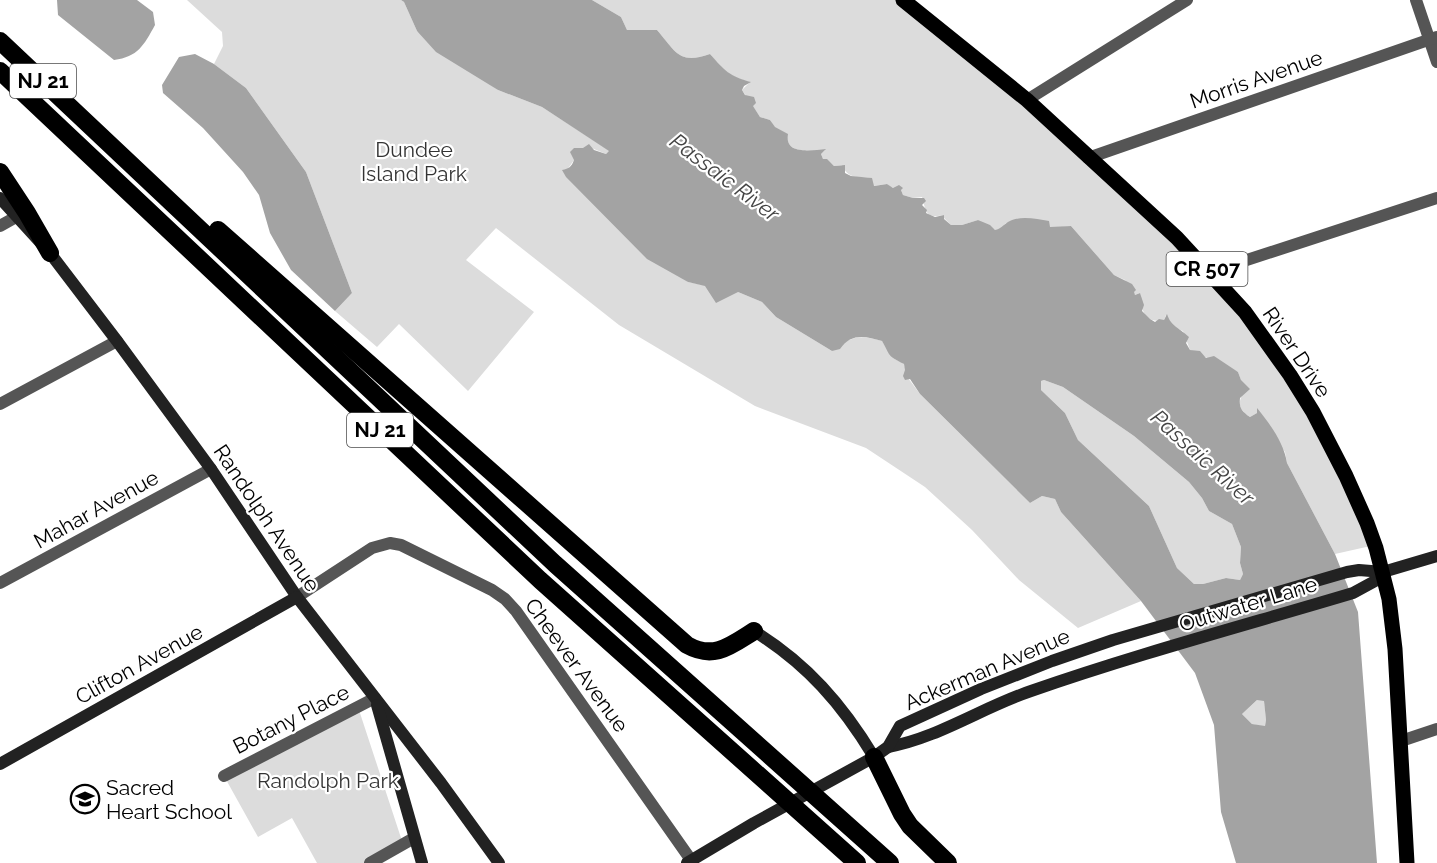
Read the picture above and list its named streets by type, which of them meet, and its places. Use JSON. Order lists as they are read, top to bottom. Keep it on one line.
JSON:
{"streets":{"highway":["NJ 21"],"main road":["CR 507","River Drive"],"street":["Morris Avenue","Mahar Avenue","Randolph Avenue","Outwater Lane","Clifton Avenue","Cheever Avenue","Ackerman Avenue","Botany Place"]},"crossings":[["Morris Avenue","River Drive"],["River Drive","Outwater Lane"],["Mahar Avenue","Randolph Avenue"],["Randolph Avenue","Clifton Avenue"],["Randolph Avenue","Cheever Avenue"],["Randolph Avenue","Botany Place"],["Outwater Lane","Ackerman Avenue"],["Clifton Avenue","Cheever Avenue"],["Cheever Avenue","Ackerman Avenue"]],"water":["Passaic River"],"parks":["Dundee Island Park","Randolph Park"],"places":{"school or university":["Sacred Heart School"]}}
